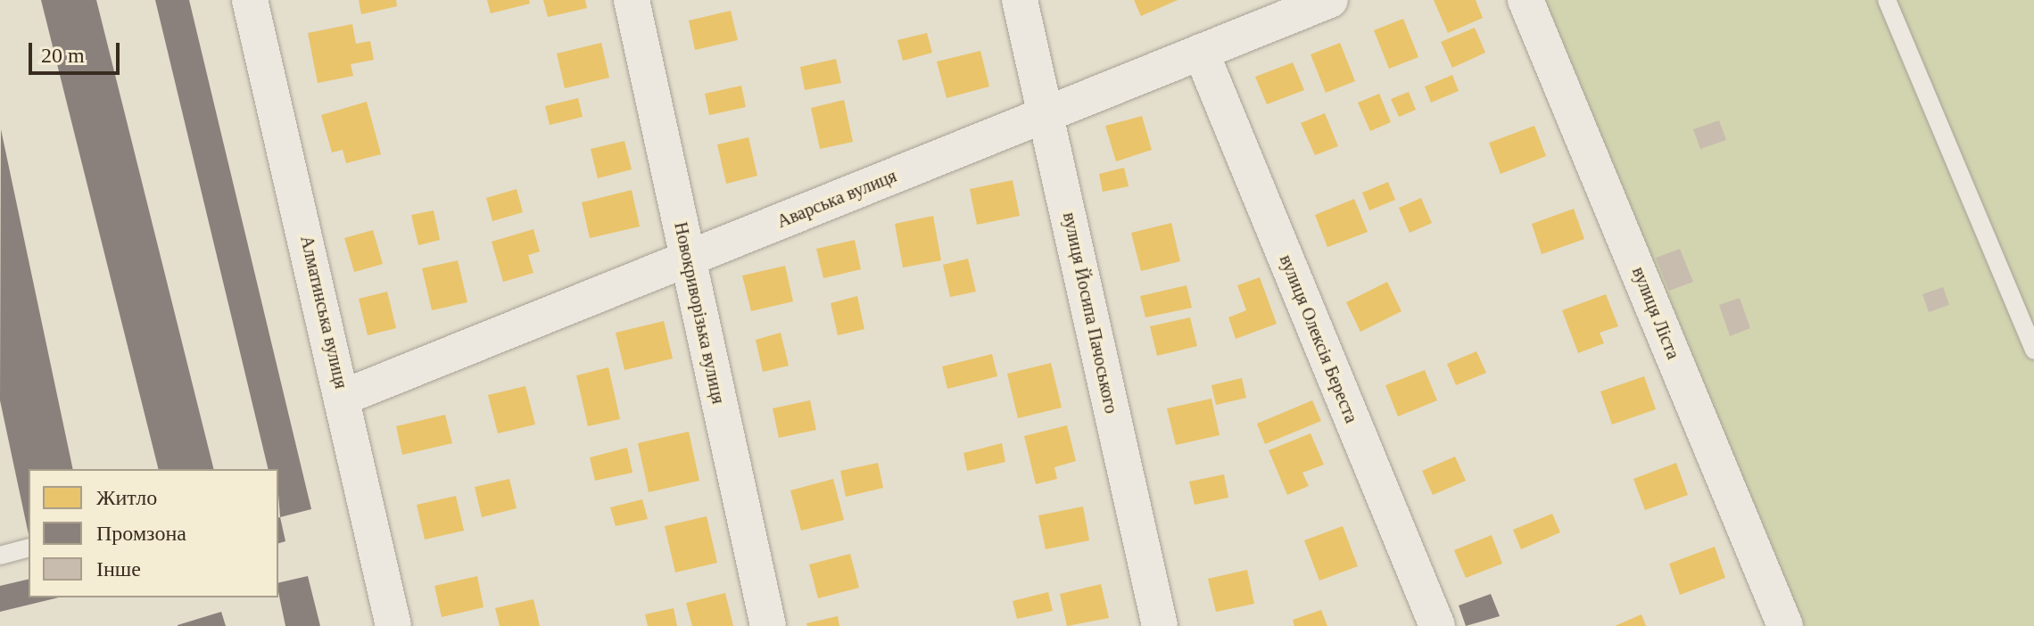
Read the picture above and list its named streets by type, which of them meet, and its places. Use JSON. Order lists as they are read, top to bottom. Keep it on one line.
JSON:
{"streets":{"street":["Аварська вулиця","Алматинська вулиця","Новокриворізька вулиця","вулиця Йосипа Пачоського","вулиця Ліста","вулиця Олексія Береста"]},"crossings":[["Аварська вулиця","Алматинська вулиця"],["Аварська вулиця","Новокриворізька вулиця"],["Аварська вулиця","вулиця Йосипа Пачоського"],["Аварська вулиця","вулиця Олексія Береста"]],"legend":["Житло","Промзона","Інше"],"scale_bar":"20 m"}
